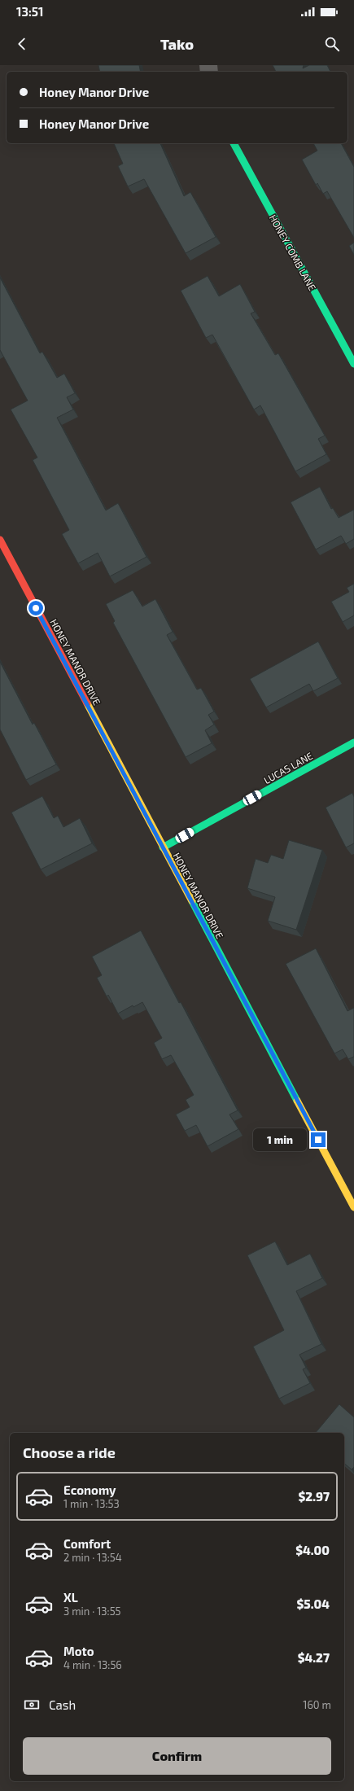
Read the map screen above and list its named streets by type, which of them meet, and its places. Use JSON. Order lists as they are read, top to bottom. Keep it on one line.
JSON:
{"streets":{"street":["HONEY COMB LANE","HONEY MANOR DRIVE","LUCAS LANE"]},"crossings":[["HONEY MANOR DRIVE","LUCAS LANE"]],"page":{"status":"13:51","header":"Tako","banner":["Honey Manor Drive","Honey Manor Drive"],"bubble":"1 min","heading":"Choose a ride","list":[{"name":"Economy","note":"1 min · 13:53","value":"$2.97"},{"name":"Comfort","note":"2 min · 13:54","value":"$4.00"},{"name":"XL","note":"3 min · 13:55","value":"$5.04"},{"name":"Moto","note":"4 min · 13:56","value":"$4.27"}],"pay":["Cash","160 m"],"buttons":"Confirm"}}
